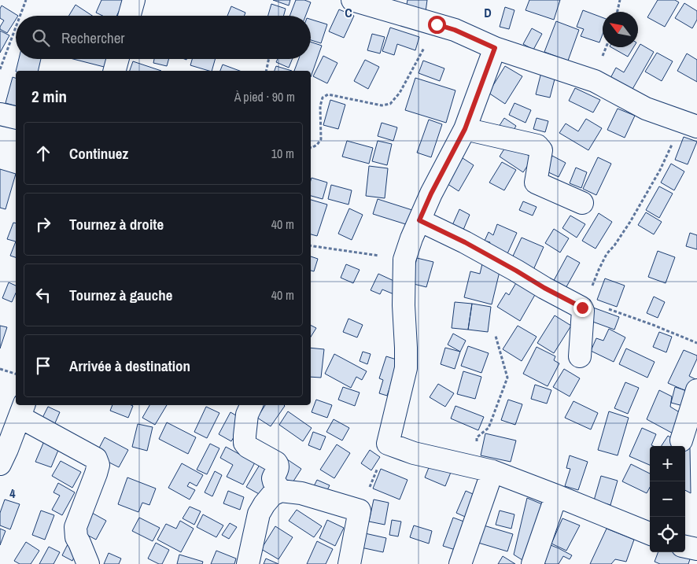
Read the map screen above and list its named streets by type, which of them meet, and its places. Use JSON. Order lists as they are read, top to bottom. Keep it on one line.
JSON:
{"north":"top left","page":{"search":"Rechercher","heading":["2 min","À pied · 90 m"],"list":[["Continuez","10 m"],["Tournez à droite","40 m"],["Tournez à gauche","40 m"],"Arrivée à destination"],"map_buttons":["+","−"]},"grid":{"columns":["C","D"],"rows":["4"]}}
